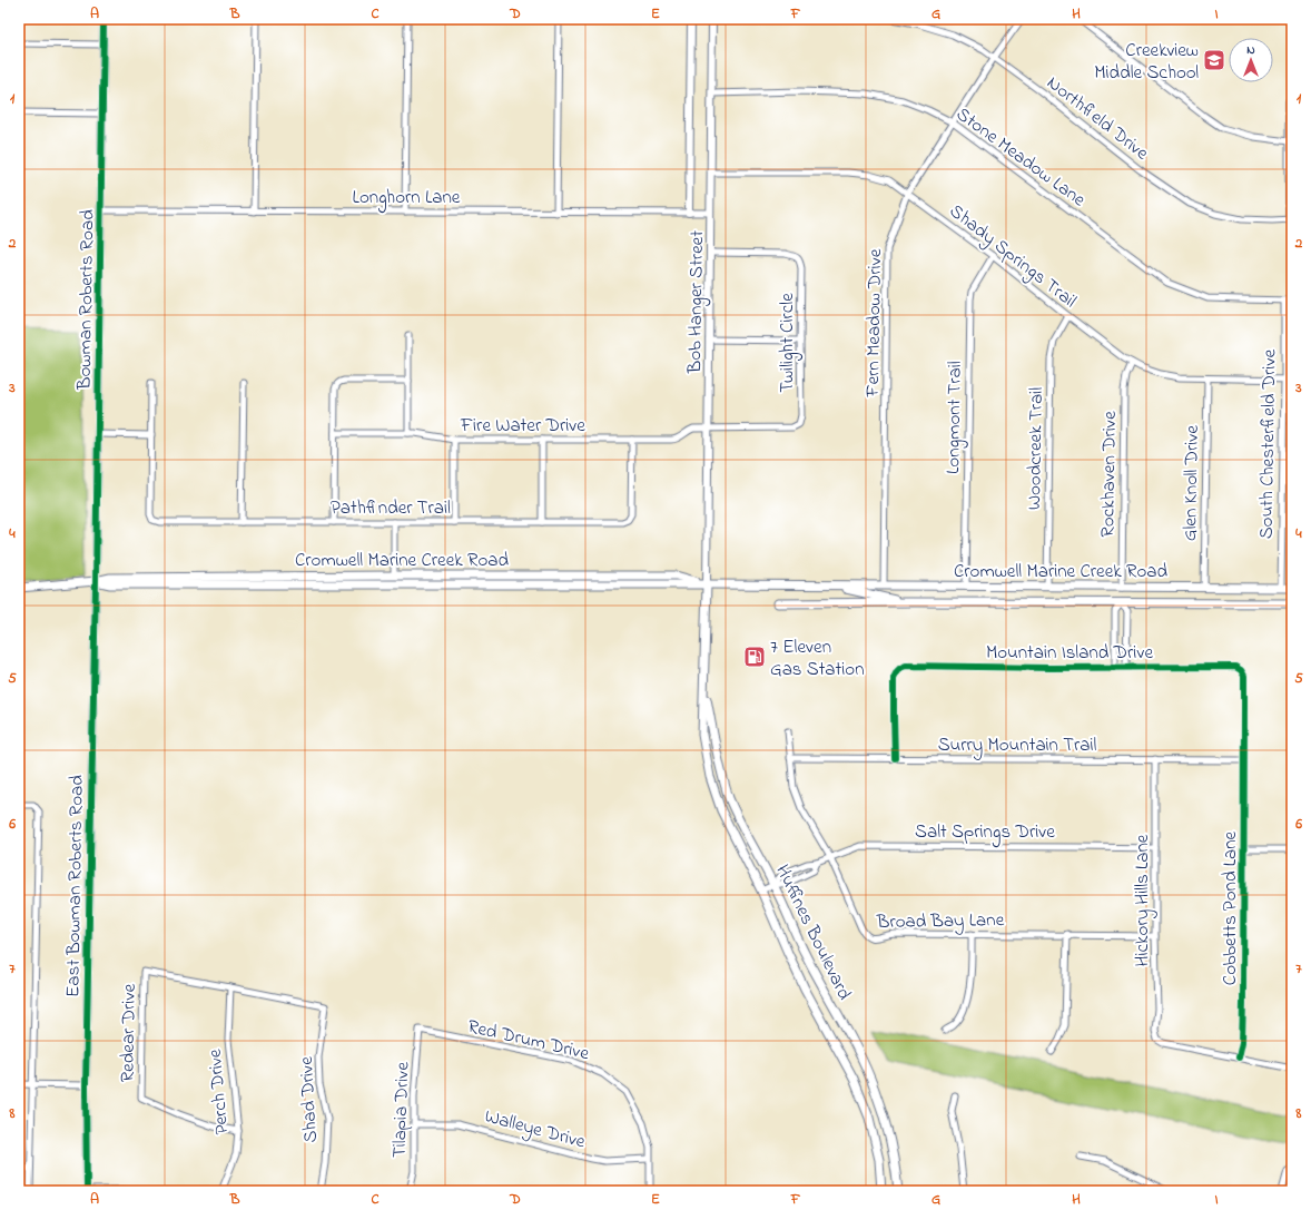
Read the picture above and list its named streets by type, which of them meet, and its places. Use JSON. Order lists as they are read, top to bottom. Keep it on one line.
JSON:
{"streets":{"main road":["Cromwell Marine Creek Road","Huffines Boulevard"],"street":["Northfield Drive","Stone Meadow Lane","Longhorn Lane","Shady Springs Trail","Bowman Roberts Road","Bob Hanger Street","Fern Meadow Drive","Twilight Circle","Longmont Trail","Fire Water Drive","South Chesterfield Drive","Woodcreek Trail","Rockhaven Drive","Glen Knoll Drive","Pathfinder Trail","Mountain Island Drive","Surry Mountain Trail","Salt Springs Drive","East Bowman Roberts Road","Hickory Hills Lane","Cobbetts Pond Lane","Broad Bay Lane","Redear Drive","Red Drum Drive","Perch Drive","Shad Drive","Tilapia Drive","Walleye Drive"]},"crossings":[["Northfield Drive","Fern Meadow Drive"],["Stone Meadow Lane","Bob Hanger Street"],["Stone Meadow Lane","Fern Meadow Drive"],["Stone Meadow Lane","South Chesterfield Drive"],["Longhorn Lane","Bowman Roberts Road"],["Longhorn Lane","Bob Hanger Street"],["Shady Springs Trail","Bob Hanger Street"],["Shady Springs Trail","Fern Meadow Drive"],["Shady Springs Trail","Longmont Trail"],["Shady Springs Trail","South Chesterfield Drive"],["Shady Springs Trail","Woodcreek Trail"],["Shady Springs Trail","Rockhaven Drive"],["Shady Springs Trail","Glen Knoll Drive"],["Bowman Roberts Road","Cromwell Marine Creek Road"],["Bowman Roberts Road","East Bowman Roberts Road"],["Bob Hanger Street","Twilight Circle"],["Bob Hanger Street","Fire Water Drive"],["Bob Hanger Street","Cromwell Marine Creek Road"],["Bob Hanger Street","Huffines Boulevard"],["Fern Meadow Drive","Cromwell Marine Creek Road"],["Twilight Circle","Fire Water Drive"],["Longmont Trail","Cromwell Marine Creek Road"],["Fire Water Drive","Pathfinder Trail"],["South Chesterfield Drive","Cromwell Marine Creek Road"],["Woodcreek Trail","Cromwell Marine Creek Road"],["Rockhaven Drive","Cromwell Marine Creek Road"],["Glen Knoll Drive","Cromwell Marine Creek Road"],["Cromwell Marine Creek Road","East Bowman Roberts Road"],["Cromwell Marine Creek Road","Huffines Boulevard"],["Mountain Island Drive","Surry Mountain Trail"],["Mountain Island Drive","Cobbetts Pond Lane"],["Surry Mountain Trail","Hickory Hills Lane"],["Surry Mountain Trail","Cobbetts Pond Lane"],["Surry Mountain Trail","Broad Bay Lane"],["Salt Springs Drive","Hickory Hills Lane"],["Salt Springs Drive","Broad Bay Lane"],["Salt Springs Drive","Huffines Boulevard"],["Hickory Hills Lane","Cobbetts Pond Lane"],["Hickory Hills Lane","Broad Bay Lane"],["Redear Drive","Perch Drive"],["Redear Drive","Shad Drive"],["Red Drum Drive","Tilapia Drive"],["Red Drum Drive","Walleye Drive"],["Perch Drive","Shad Drive"],["Tilapia Drive","Walleye Drive"]],"places":{"school or university":["Creekview Middle School"],"fuel station":["7 Eleven Gas Station"]},"north":"top","grid":{"columns":["A","B","C","D","E","F","G","H","I"],"rows":["1","2","3","4","5","6","7","8"]}}
